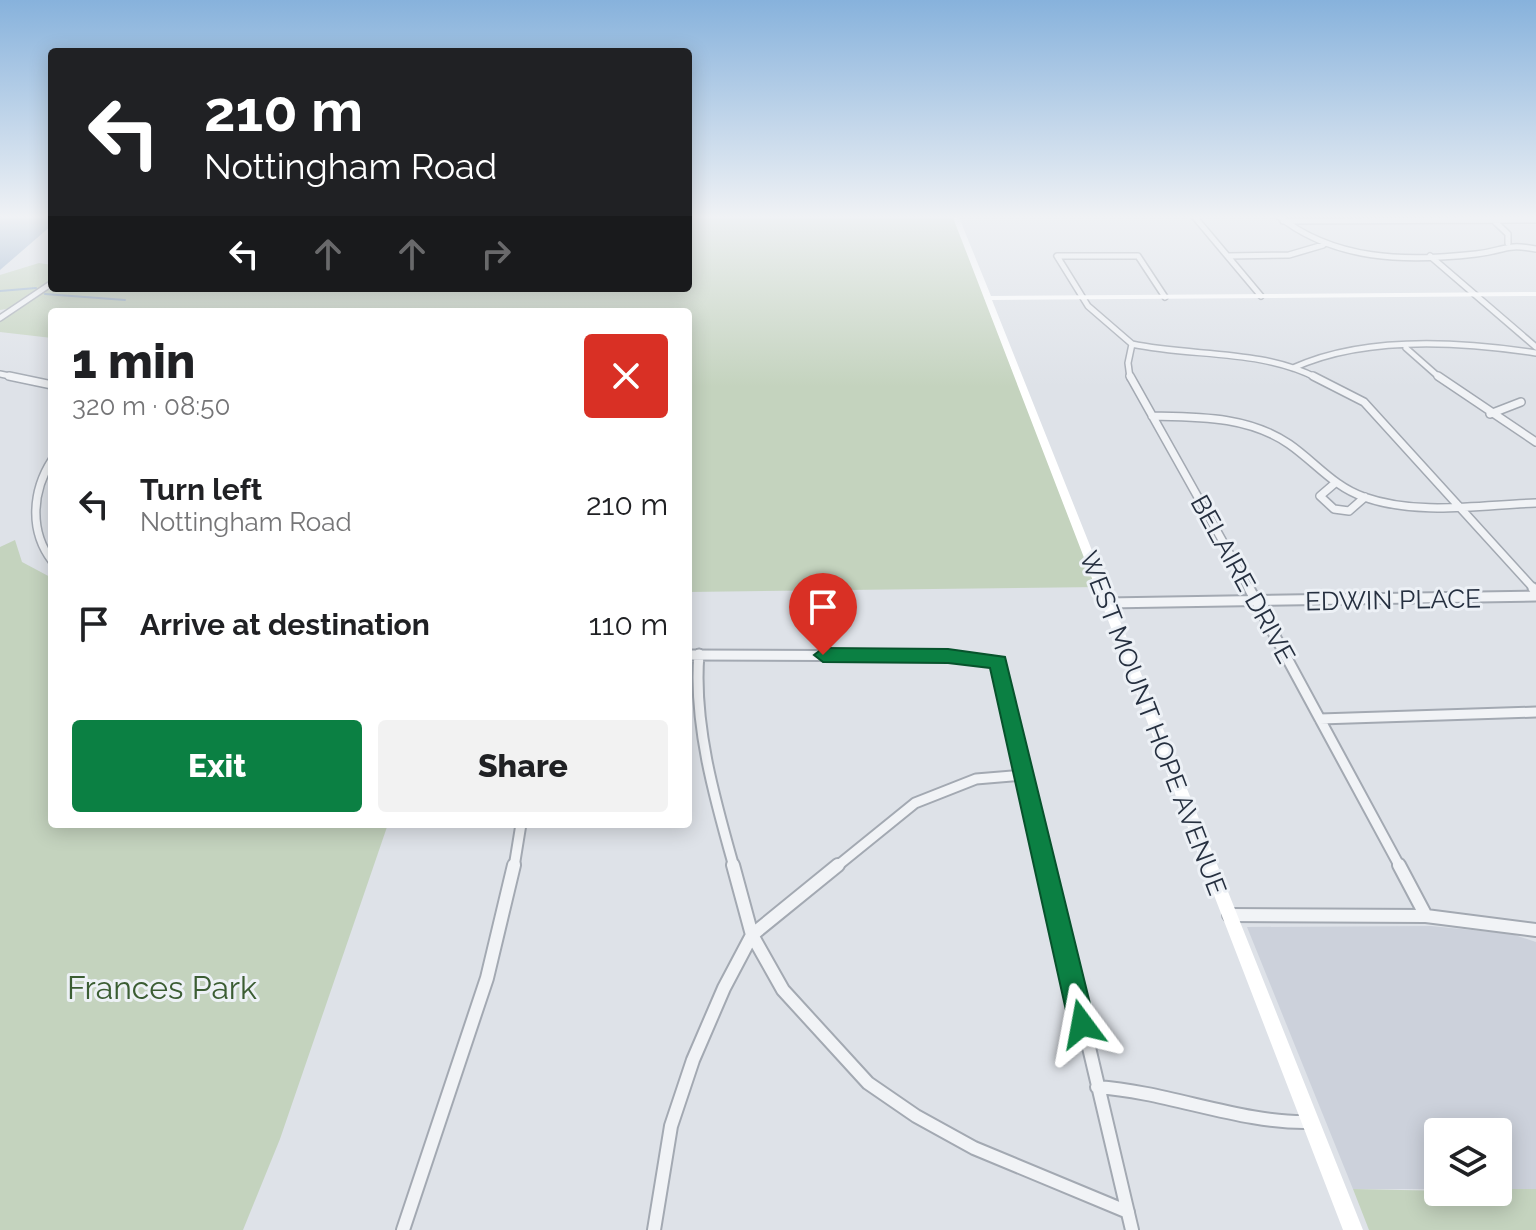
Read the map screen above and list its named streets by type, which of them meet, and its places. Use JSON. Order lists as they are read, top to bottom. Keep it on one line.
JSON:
{"streets":{"street":["BELAIRE DRIVE","EDWIN PLACE","WEST MOUNT HOPE AVENUE"]},"crossings":[["BELAIRE DRIVE","EDWIN PLACE"],["EDWIN PLACE","WEST MOUNT HOPE AVENUE"]],"parks":["Frances Park"],"page":{"turn":["210 m","Nottingham Road"],"heading":["1 min","320 m · 08:50"],"list":[{"name":"Turn left","note":"Nottingham Road","value":"210 m"},{"name":"Arrive at destination","value":"110 m"}],"buttons":["Exit","Share"]}}
